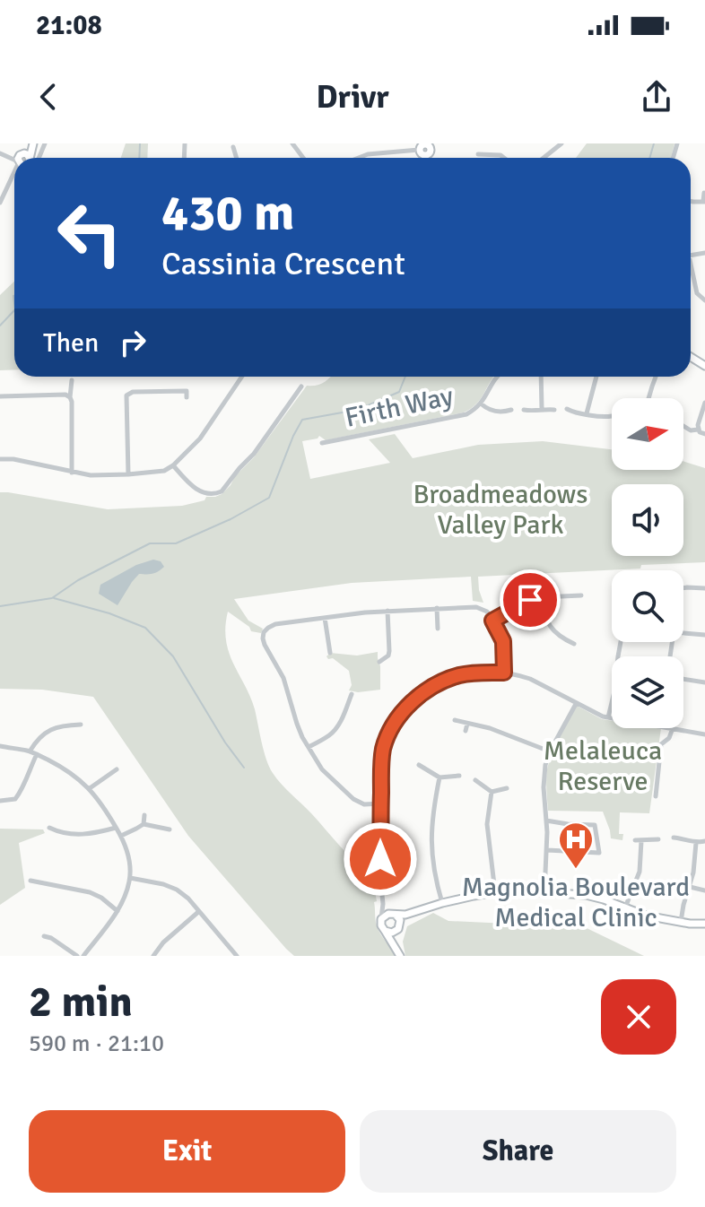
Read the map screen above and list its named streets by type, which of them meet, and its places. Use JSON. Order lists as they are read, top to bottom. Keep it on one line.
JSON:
{"streets":{"street":["Firth Way"]},"parks":["Broadmeadows Valley Park","Melaleuca Reserve"],"places":{"hospital":["Magnolia Boulevard Medical Clinic"]},"north":"right","page":{"status":"21:08","header":"Drivr","turn":["430 m","Cassinia Crescent"],"then":"Then","heading":["2 min","590 m · 21:10"],"buttons":["Exit","Share"]}}
